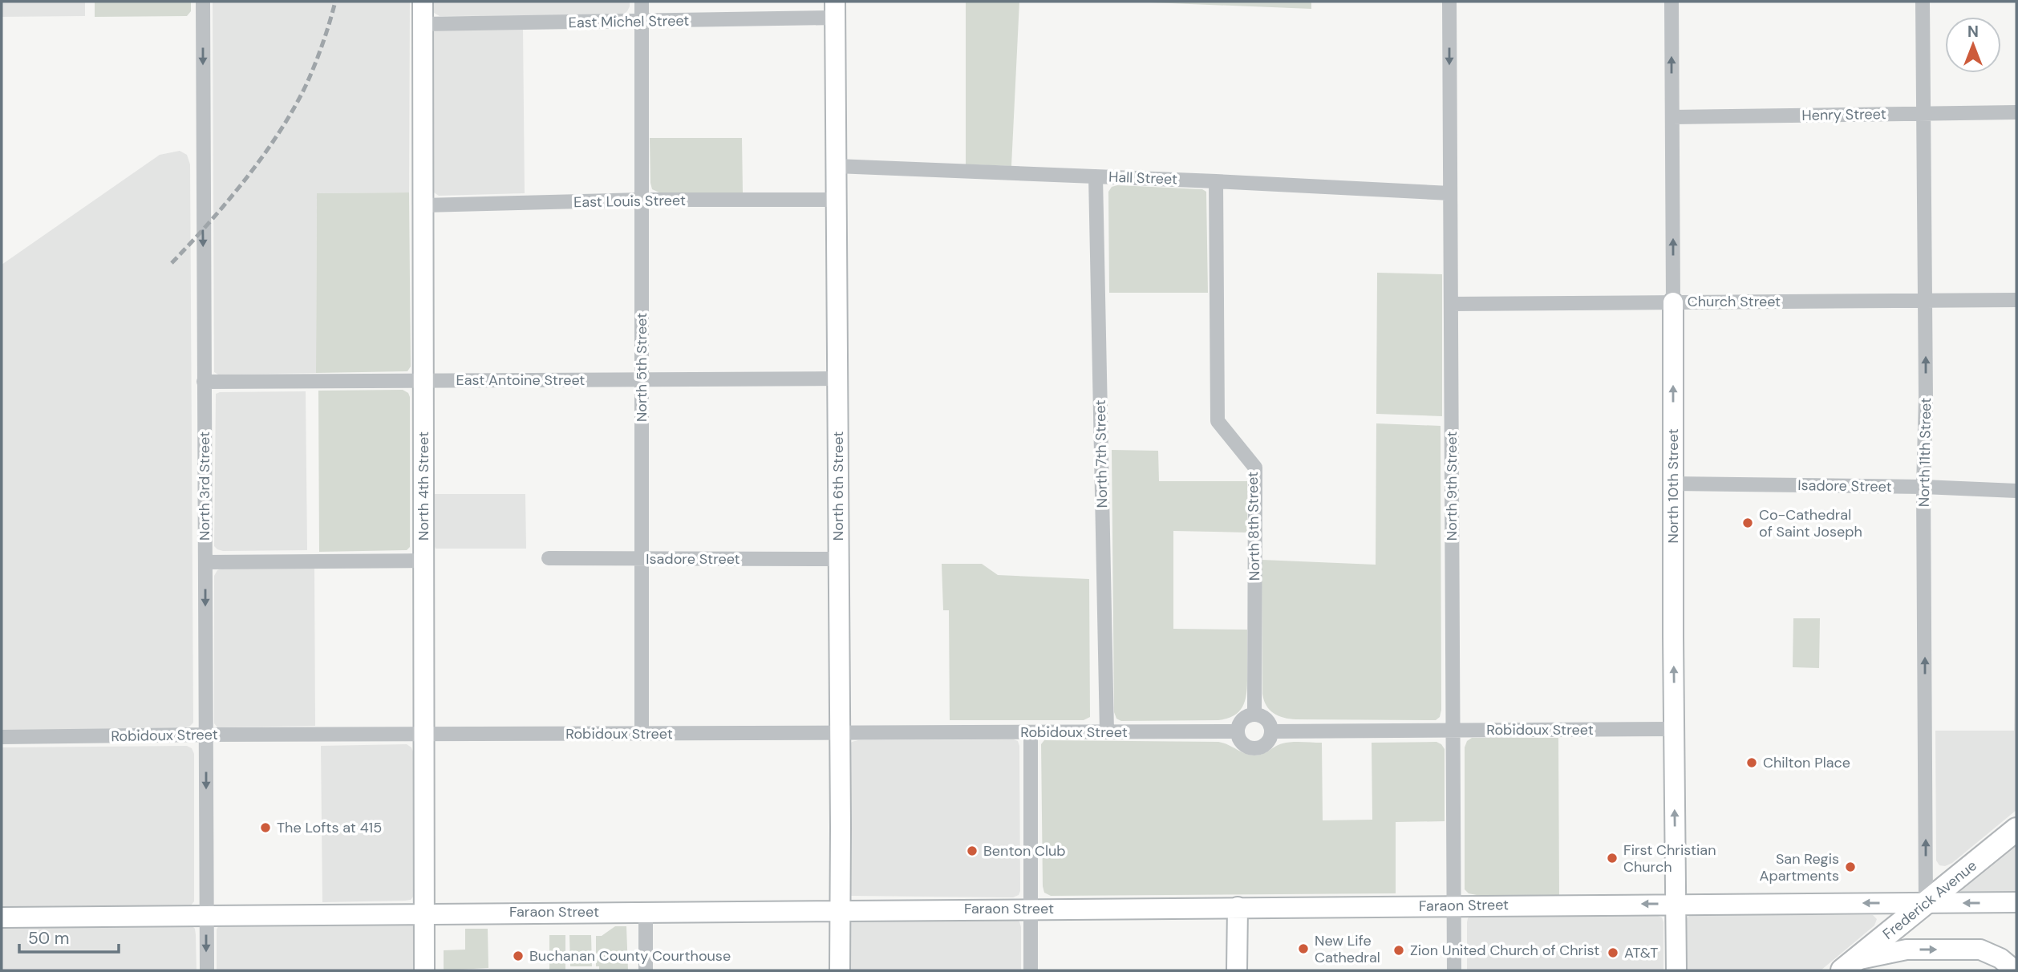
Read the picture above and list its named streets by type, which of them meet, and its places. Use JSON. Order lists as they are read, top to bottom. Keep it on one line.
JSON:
{"streets":{"main road":["Frederick Avenue"],"street":["East Michel Street","Henry Street","Hall Street","East Louis Street","Church Street","North 5th Street","East Antoine Street","North 11th Street","North 7th Street","North 3rd Street","North 4th Street","North 6th Street","North 9th Street","North 10th Street","Isadore Street","North 8th Street","Robidoux Street","Faraon Street"]},"crossings":[["East Michel Street","North 5th Street"],["East Michel Street","North 4th Street"],["East Michel Street","North 6th Street"],["Henry Street","North 11th Street"],["Henry Street","North 10th Street"],["Hall Street","North 7th Street"],["Hall Street","North 6th Street"],["Hall Street","North 9th Street"],["Hall Street","North 8th Street"],["East Louis Street","North 5th Street"],["East Louis Street","North 4th Street"],["East Louis Street","North 6th Street"],["Church Street","North 11th Street"],["Church Street","North 9th Street"],["Church Street","North 10th Street"],["North 5th Street","East Antoine Street"],["North 5th Street","Isadore Street"],["North 5th Street","Robidoux Street"],["East Antoine Street","North 3rd Street"],["East Antoine Street","North 4th Street"],["East Antoine Street","North 6th Street"],["North 11th Street","Isadore Street"],["North 11th Street","Frederick Avenue"],["North 11th Street","Faraon Street"],["North 7th Street","Robidoux Street"],["North 3rd Street","Robidoux Street"],["North 3rd Street","Faraon Street"],["North 4th Street","Robidoux Street"],["North 4th Street","Faraon Street"],["North 6th Street","Isadore Street"],["North 6th Street","Robidoux Street"],["North 6th Street","Faraon Street"],["North 9th Street","Robidoux Street"],["North 9th Street","Faraon Street"],["North 10th Street","Isadore Street"],["North 10th Street","Robidoux Street"],["North 10th Street","Faraon Street"],["North 8th Street","Robidoux Street"],["Frederick Avenue","Faraon Street"]],"one_way":["North 11th Street","North 3rd Street","North 10th Street"],"places":["Co-Cathedral of Saint Joseph","Chilton Place","The Lofts at 415","Benton Club","First Christian Church","San Regis Apartments","New Life Cathedral","Zion United Church of Christ","AT&T","Buchanan County Courthouse"],"scale_bar":"50 m","north":"top"}
